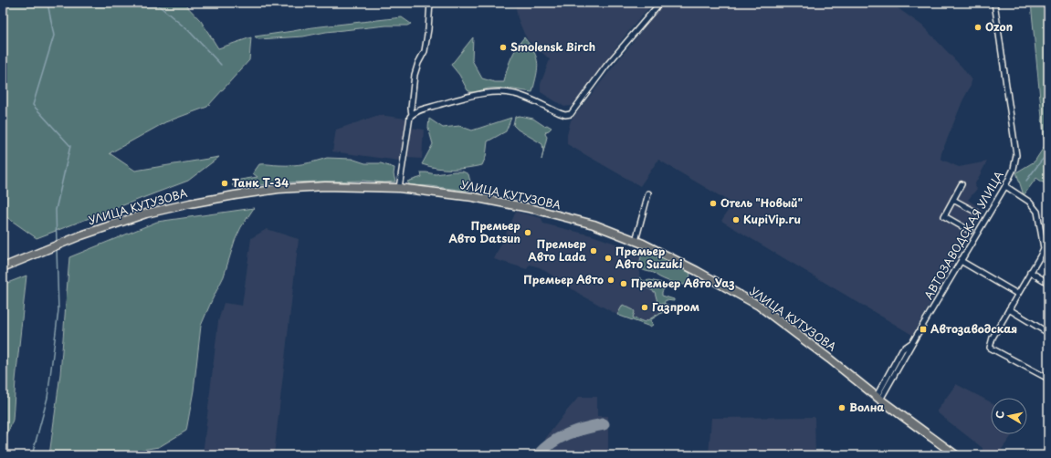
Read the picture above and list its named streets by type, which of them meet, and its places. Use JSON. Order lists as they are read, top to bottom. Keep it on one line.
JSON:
{"streets":{"main road":["УЛИЦА КУТУЗОВА"],"street":["АВТОЗАВОДСКАЯ УЛИЦА"]},"crossings":[["УЛИЦА КУТУЗОВА","АВТОЗАВОДСКАЯ УЛИЦА"]],"places":{"other":["Ozon","Smolensk Birch","Танк Т-34","Отель \"Новый\"","KupiVip.ru","Премьер Авто Datsun","Премьер Авто Lada","Премьер Авто Suzuki","Премьер Авто","Премьер Авто Уаз","Газпром","Волна"],"transit":["Автозаводская"]},"north":"left"}
